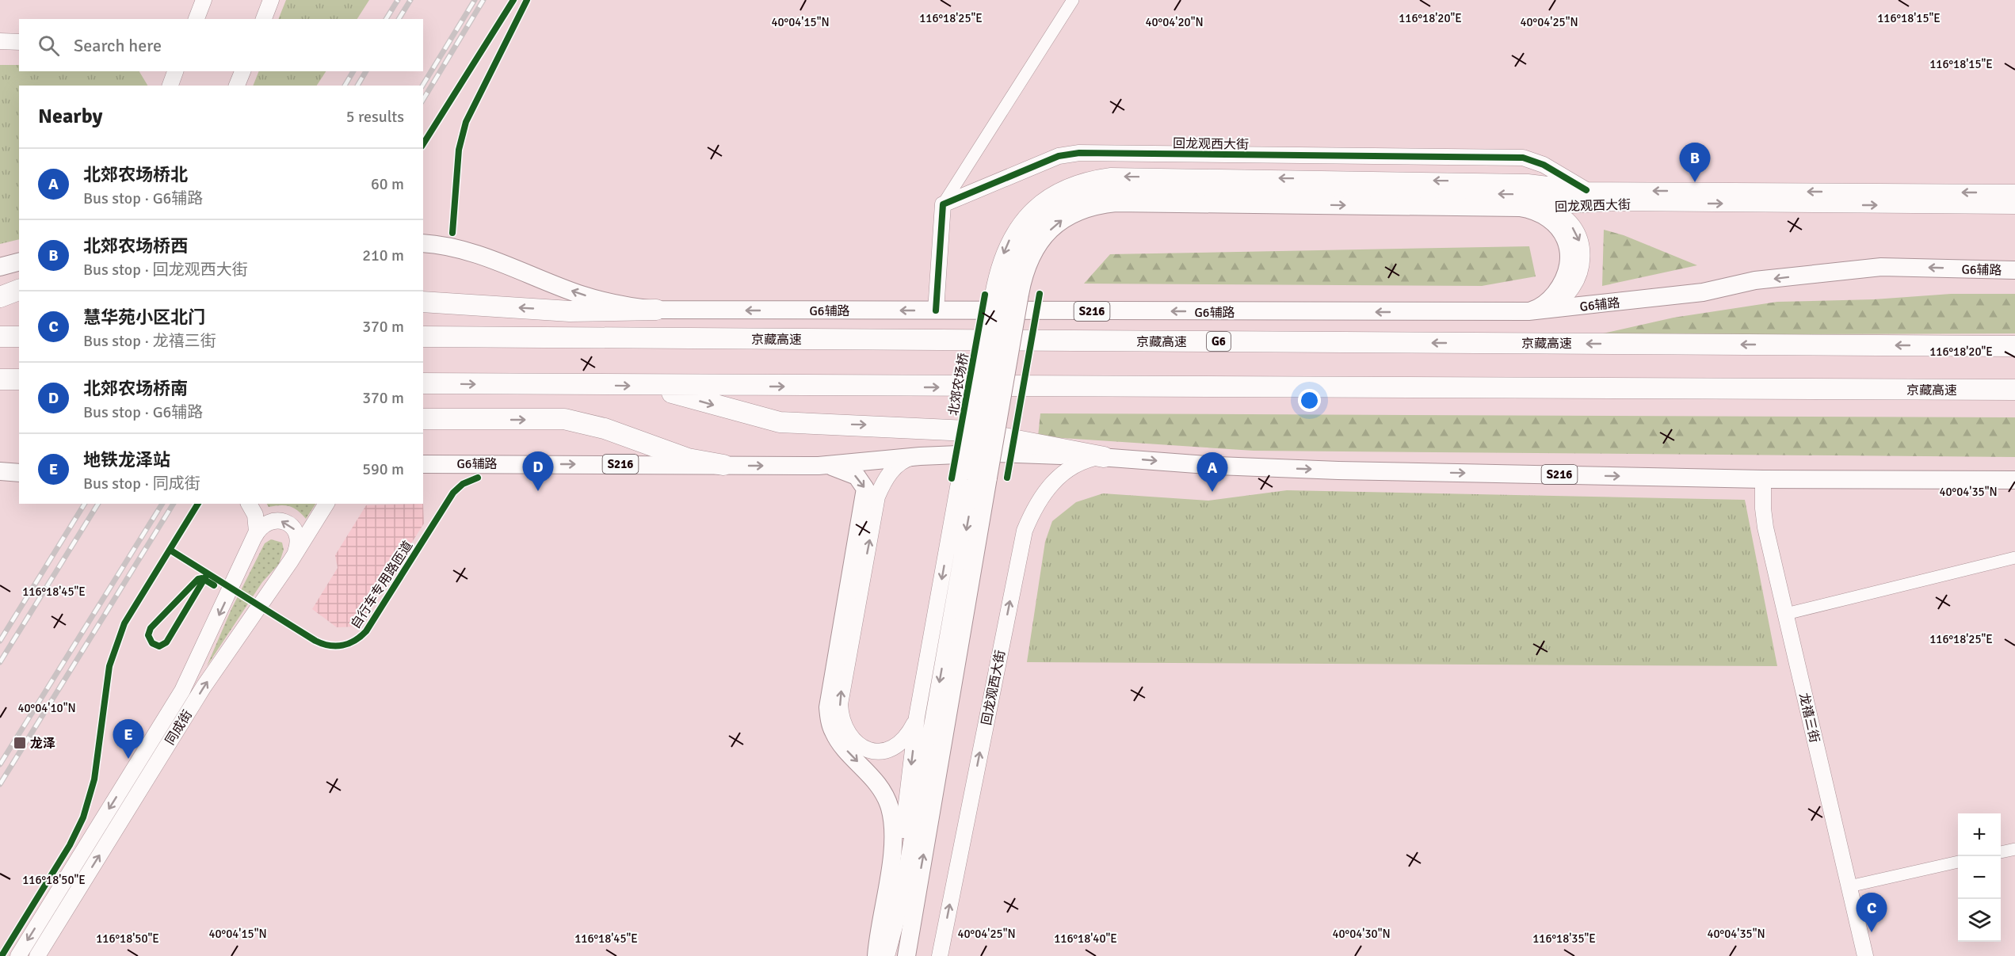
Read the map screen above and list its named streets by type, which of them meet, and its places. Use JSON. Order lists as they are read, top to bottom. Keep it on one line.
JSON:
{"streets":{"highway":["京藏高速","G6"],"main road":["回龙观西大街","G6辅路","S216","北郊农场桥","龙禧三街","同成街"],"cycle path":["自行车专用路匝道"]},"crossings":[["回龙观西大街","G6辅路"],["回龙观西大街","北郊农场桥"],["G6辅路","龙禧三街"]],"places":{"transit":["龙泽"]},"page":{"search":"Search here","heading":["Nearby","5 results"],"pins":["B","D","A","E","C"],"list":[{"mark":"A","name":"北郊农场桥北","note":"Bus stop · G6辅路","value":"60 m"},{"mark":"B","name":"北郊农场桥西","note":"Bus stop · 回龙观西大街","value":"210 m"},{"mark":"C","name":"慧华苑小区北门","note":"Bus stop · 龙禧三街","value":"370 m"},{"mark":"D","name":"北郊农场桥南","note":"Bus stop · G6辅路","value":"370 m"},{"mark":"E","name":"地铁龙泽站","note":"Bus stop · 同成街","value":"590 m"}],"map_buttons":["+","−"]},"coordinates":["116°18'25\"E","116°18'20\"E","116°18'15\"E","40°04'15\"N","40°04'20\"N","40°04'25\"N","40°04'35\"N","116°18'45\"E","40°04'10\"N","116°18'50\"E","40°04'30\"N","116°18'40\"E","116°18'35\"E"]}
